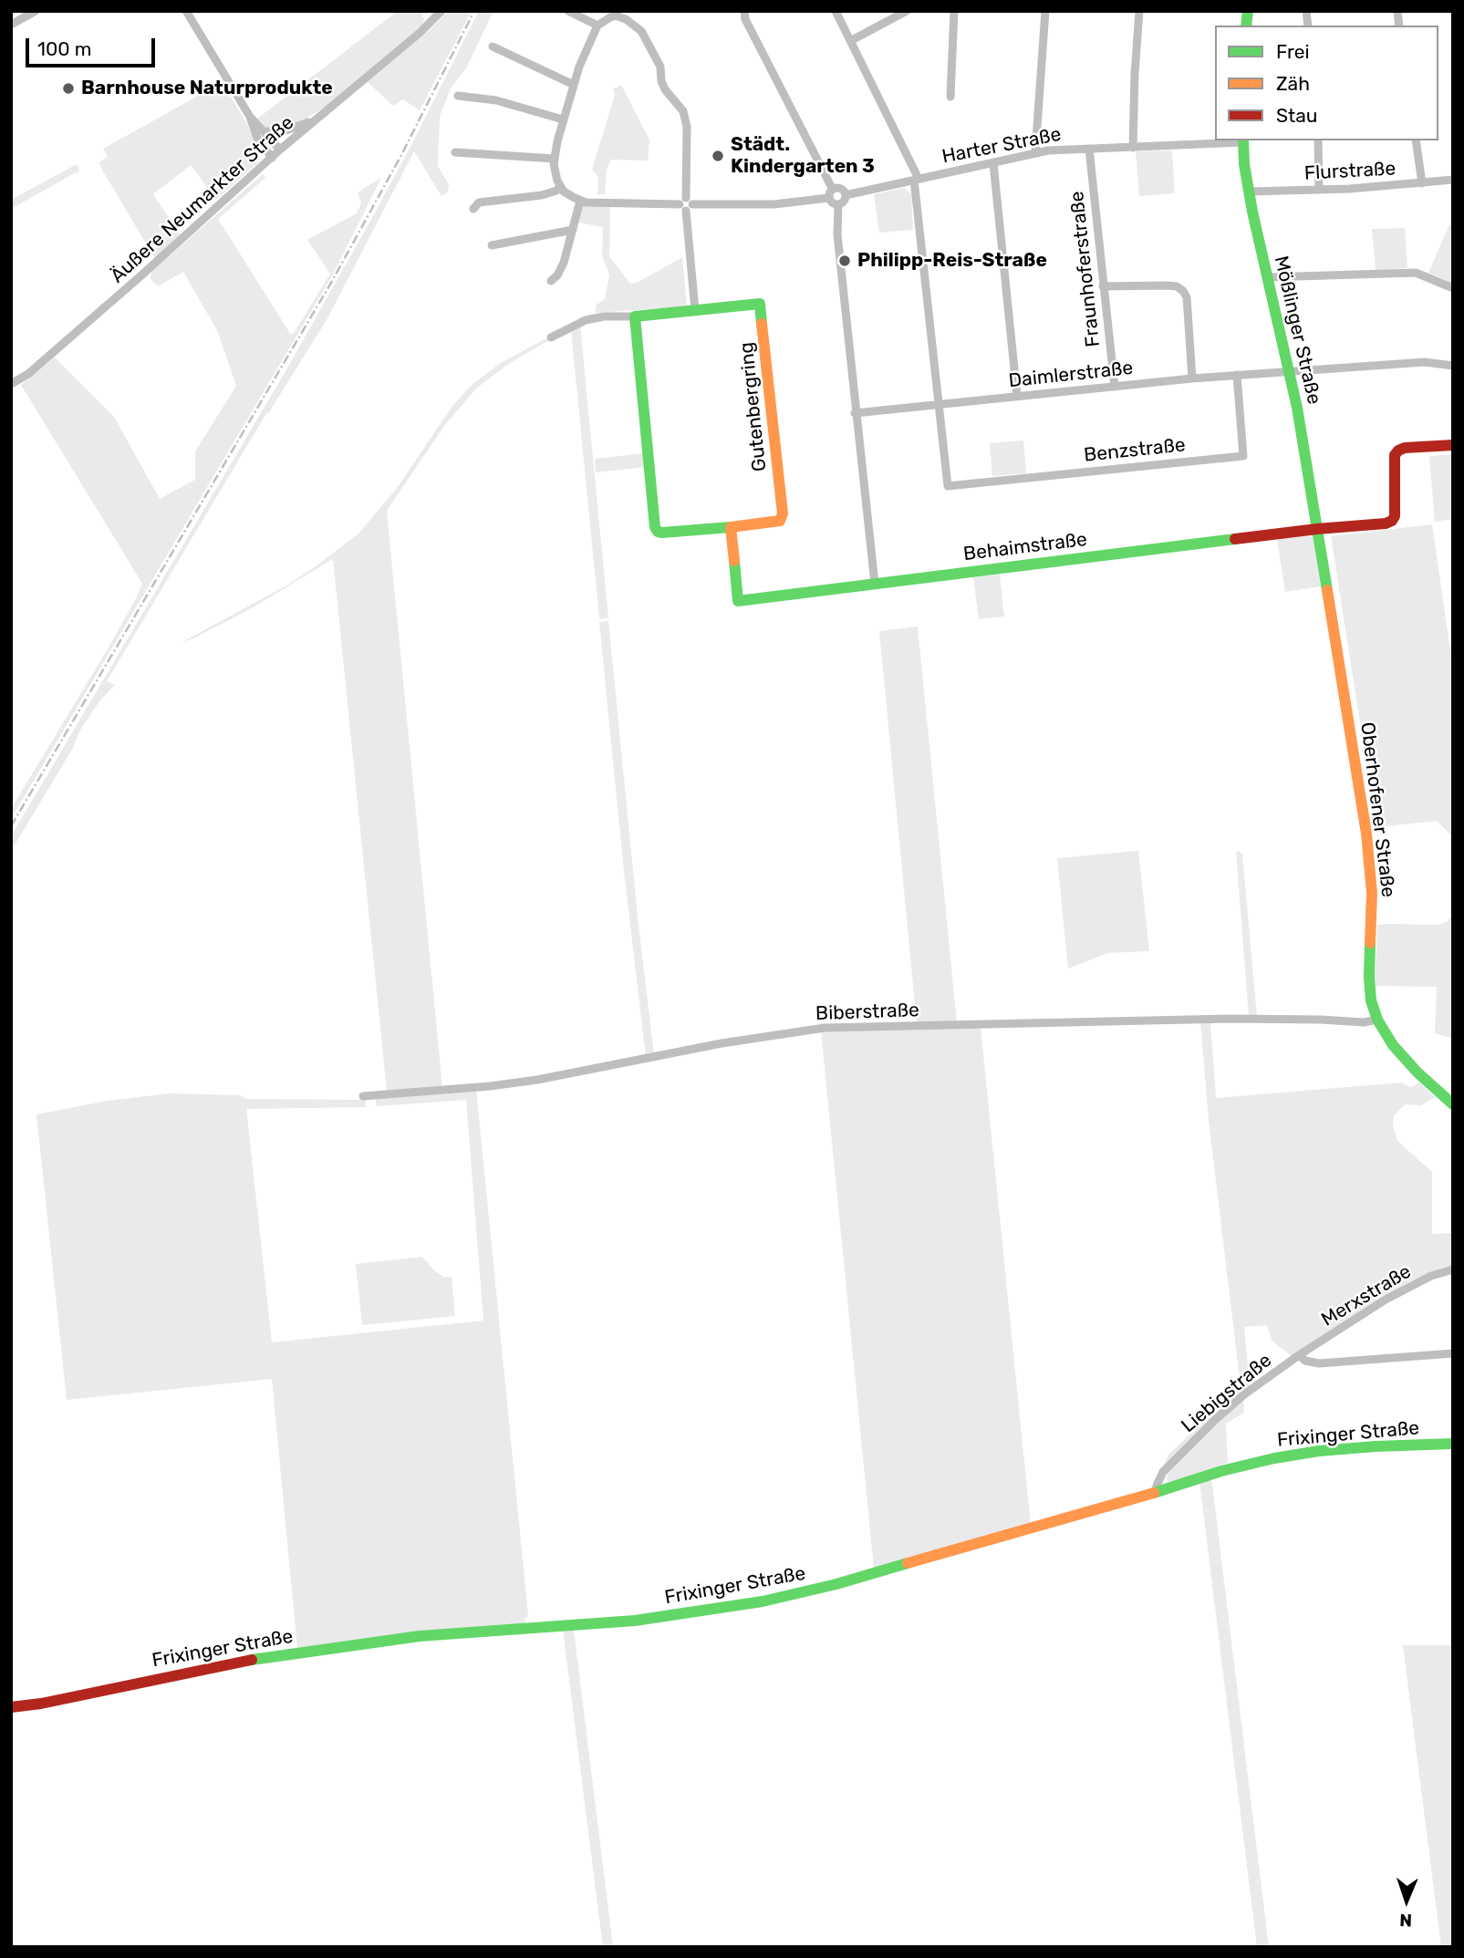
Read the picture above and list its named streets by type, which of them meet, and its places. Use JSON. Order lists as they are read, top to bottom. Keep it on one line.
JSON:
{"streets":{"street":["Harter Straße","Flurstraße","Äußere Neumarkter Straße","Fraunhoferstraße","Mößlinger Straße","Daimlerstraße","Gutenbergring","Benzstraße","Behaimstraße","Oberhofener Straße","Biberstraße","Merxstraße","Liebigstraße","Frixinger Straße"]},"crossings":[["Harter Straße","Fraunhoferstraße"],["Harter Straße","Mößlinger Straße"],["Flurstraße","Mößlinger Straße"],["Fraunhoferstraße","Daimlerstraße"],["Mößlinger Straße","Daimlerstraße"],["Mößlinger Straße","Behaimstraße"],["Mößlinger Straße","Oberhofener Straße"],["Daimlerstraße","Benzstraße"],["Gutenbergring","Behaimstraße"],["Behaimstraße","Oberhofener Straße"],["Oberhofener Straße","Biberstraße"],["Merxstraße","Liebigstraße"],["Liebigstraße","Frixinger Straße"]],"places":["Barnhouse Naturprodukte","Städt. Kindergarten 3","Philipp-Reis-Straße"],"legend":["Frei","Zäh","Stau"],"scale_bar":"100 m","north":"bottom"}
